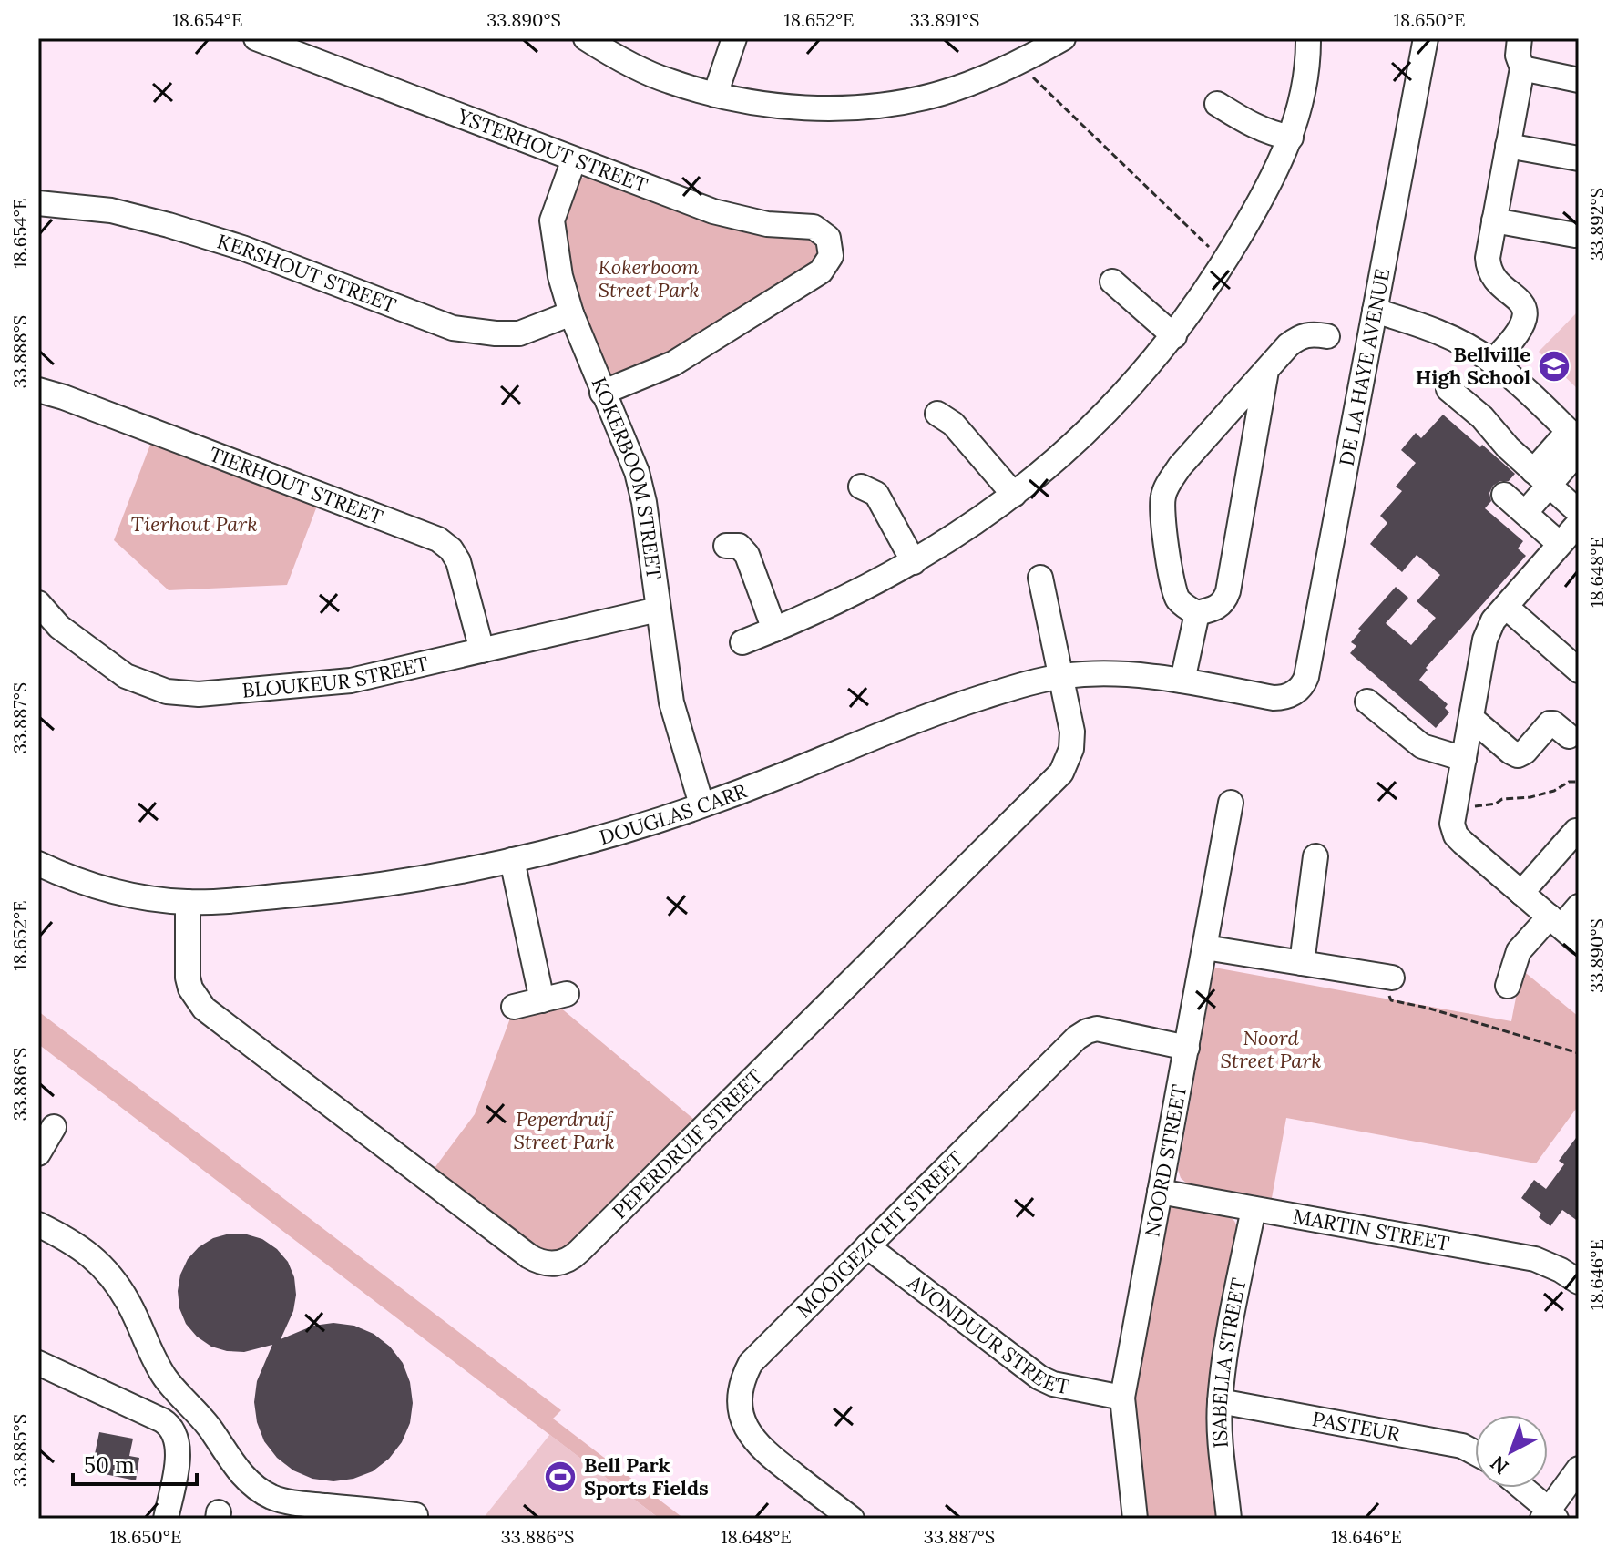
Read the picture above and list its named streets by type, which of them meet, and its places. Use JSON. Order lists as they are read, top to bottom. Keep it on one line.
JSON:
{"streets":{"street":["YSTERHOUT STREET","KERSHOUT STREET","DE LA HAYE AVENUE","KOKERBOOM STREET","TIERHOUT STREET","BLOUKEUR STREET","DOUGLAS CARR","PEPERDRUIF STREET","NOORD STREET","MARTIN STREET","MOOIGEZICHT STREET","AVONDUUR STREET","ISABELLA STREET","PASTEUR"]},"crossings":[["YSTERHOUT STREET","KOKERBOOM STREET"],["KERSHOUT STREET","KOKERBOOM STREET"],["DE LA HAYE AVENUE","DOUGLAS CARR"],["KOKERBOOM STREET","BLOUKEUR STREET"],["KOKERBOOM STREET","DOUGLAS CARR"],["TIERHOUT STREET","BLOUKEUR STREET"],["DOUGLAS CARR","PEPERDRUIF STREET"],["NOORD STREET","MARTIN STREET"],["NOORD STREET","MOOIGEZICHT STREET"],["NOORD STREET","AVONDUUR STREET"],["MARTIN STREET","ISABELLA STREET"],["MOOIGEZICHT STREET","AVONDUUR STREET"],["ISABELLA STREET","PASTEUR"]],"parks":["Kokerboom Street Park","Tierhout Park","Noord Street Park","Peperdruif Street Park"],"places":{"school or university":["Bellville High School"],"sports":["Bell Park Sports Fields"]},"scale_bar":"50 m","north":"bottom left","coordinates":["18.654°E","33.890°S","18.652°E","33.891°S","18.650°E","33.892°S","33.888°S","18.648°E","33.887°S","33.886°S","18.646°E","33.885°S"]}
